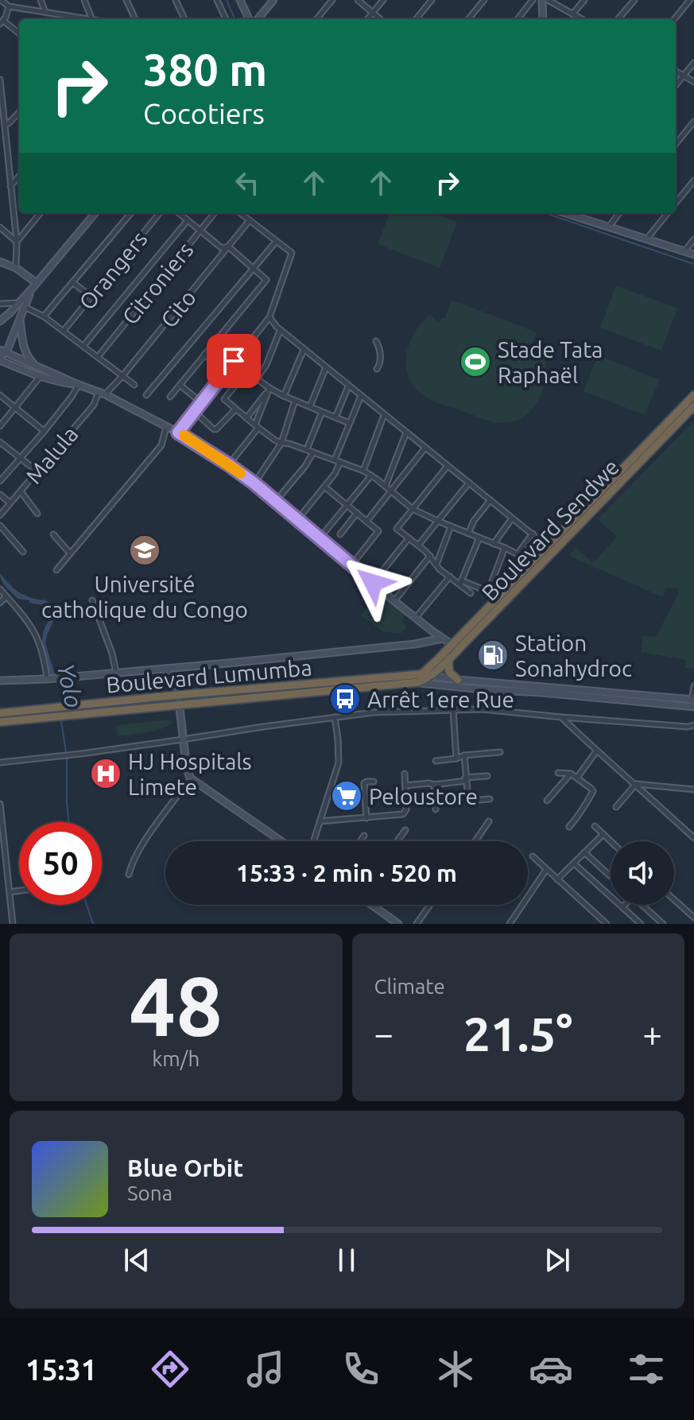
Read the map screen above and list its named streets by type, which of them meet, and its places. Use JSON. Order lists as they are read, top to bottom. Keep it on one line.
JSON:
{"streets":{"highway":["Boulevard Sendwe","Boulevard Lumumba"],"street":["Orangers","Citroniers","Cito","Malula"]},"crossings":[["Cito","Malula"],["Boulevard Sendwe","Boulevard Lumumba"]],"water":["Yolo"],"places":{"sports":["Stade Tata Raphaël"],"school or university":["Université catholique du Congo"],"fuel station":["Station Sonahydroc"],"bus stop":["Arrêt 1ere Rue"],"hospital":["HJ Hospitals Limete"],"supermarket":["Peloustore"]},"page":{"turn":["380 m","Cocotiers"],"limit":"50","trip":"15:33 · 2 min · 520 m","tile":[["48","km/h"],"Climate"],"heat":["−","21.5°","+"],"song":["Blue Orbit","Sona"],"tabs":"15:31"}}
